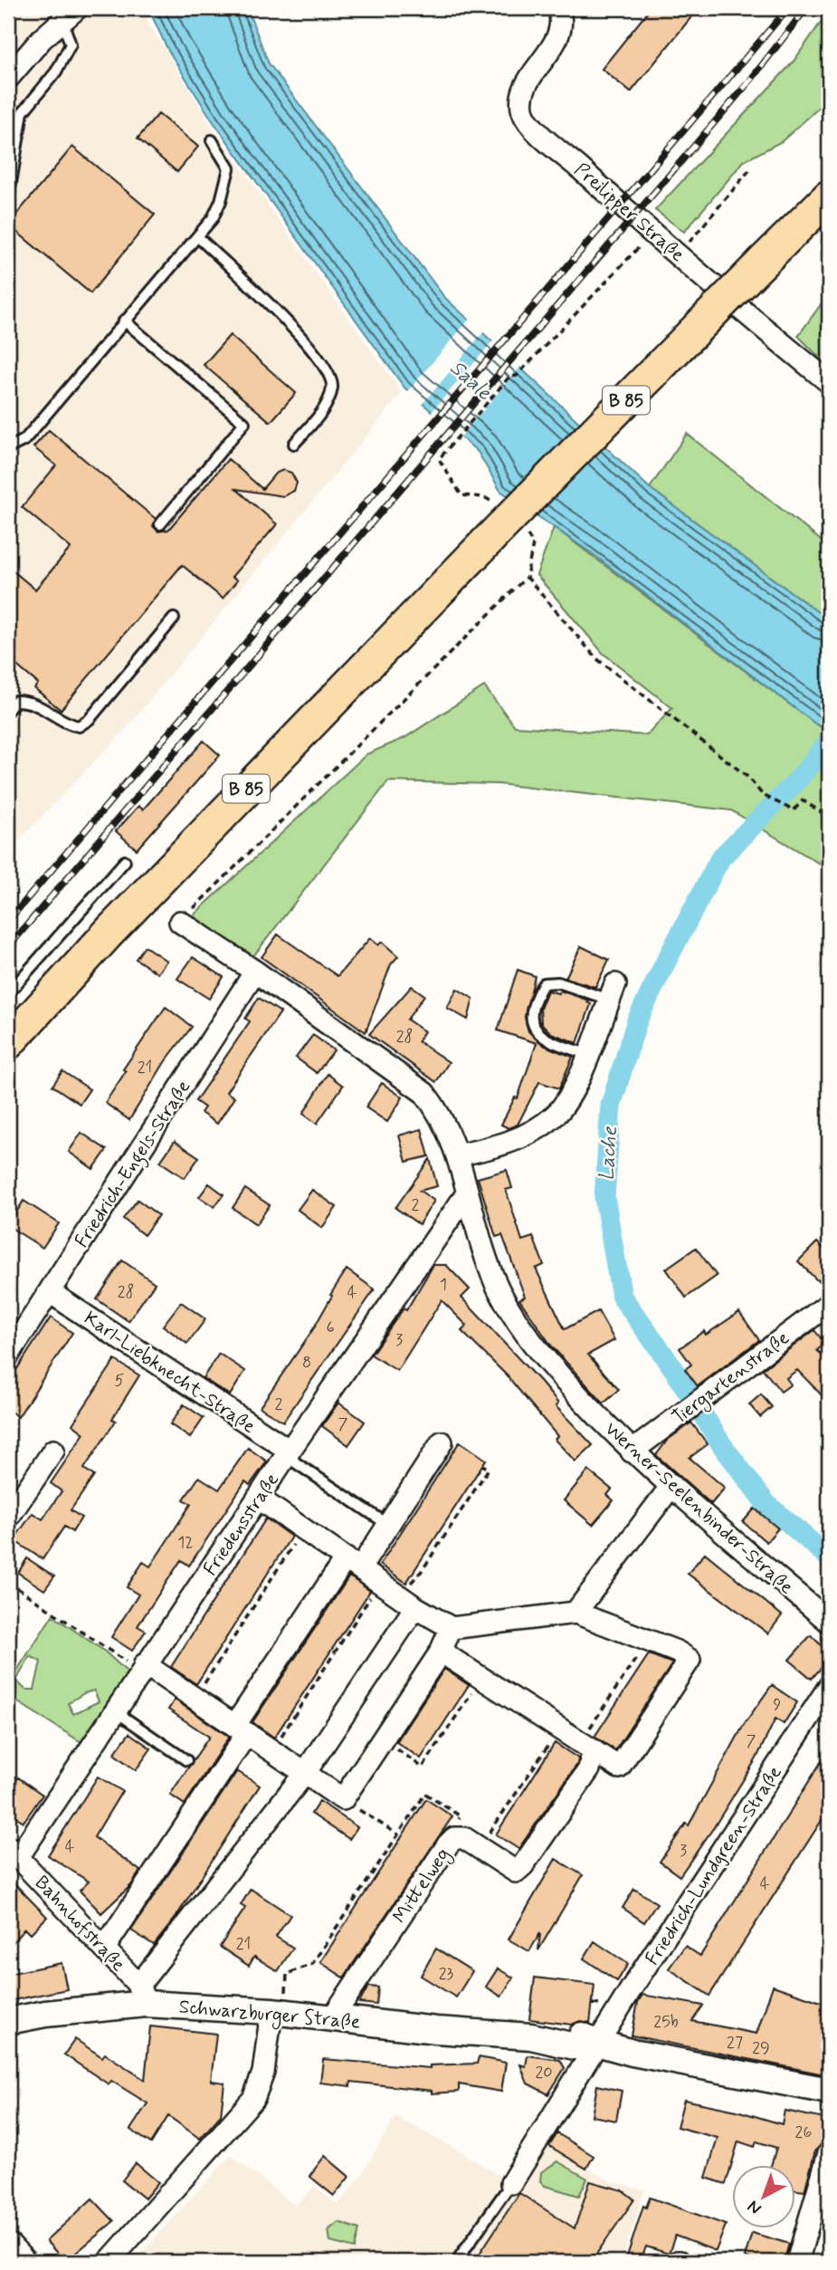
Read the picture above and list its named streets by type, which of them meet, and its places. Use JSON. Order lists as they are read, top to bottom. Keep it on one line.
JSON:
{"streets":{"main road":["B 85"],"street":["Preilipper Straße","Friedrich-Engels-Straße","Karl-Liebknecht-Straße","Tiergartenstraße","Werner-Seelenbinder-Straße","Friedensstraße","Friedrich-Lundgreen-Straße","Mittelweg","Bahnhofstraße","Schwarzburger Straße"]},"crossings":[["Friedrich-Engels-Straße","Karl-Liebknecht-Straße"],["Friedrich-Engels-Straße","Werner-Seelenbinder-Straße"],["Karl-Liebknecht-Straße","Friedensstraße"],["Tiergartenstraße","Werner-Seelenbinder-Straße"],["Werner-Seelenbinder-Straße","Friedensstraße"],["Friedensstraße","Bahnhofstraße"],["Friedrich-Lundgreen-Straße","Schwarzburger Straße"],["Mittelweg","Schwarzburger Straße"],["Bahnhofstraße","Schwarzburger Straße"]],"water":["Saale","Lache"],"house_numbers":["28","21","2","1","28","4","6","3","8","5","2","7","12","9","7","4","3","4","21","23","25b","27","29","20","26"],"north":"bottom left"}
